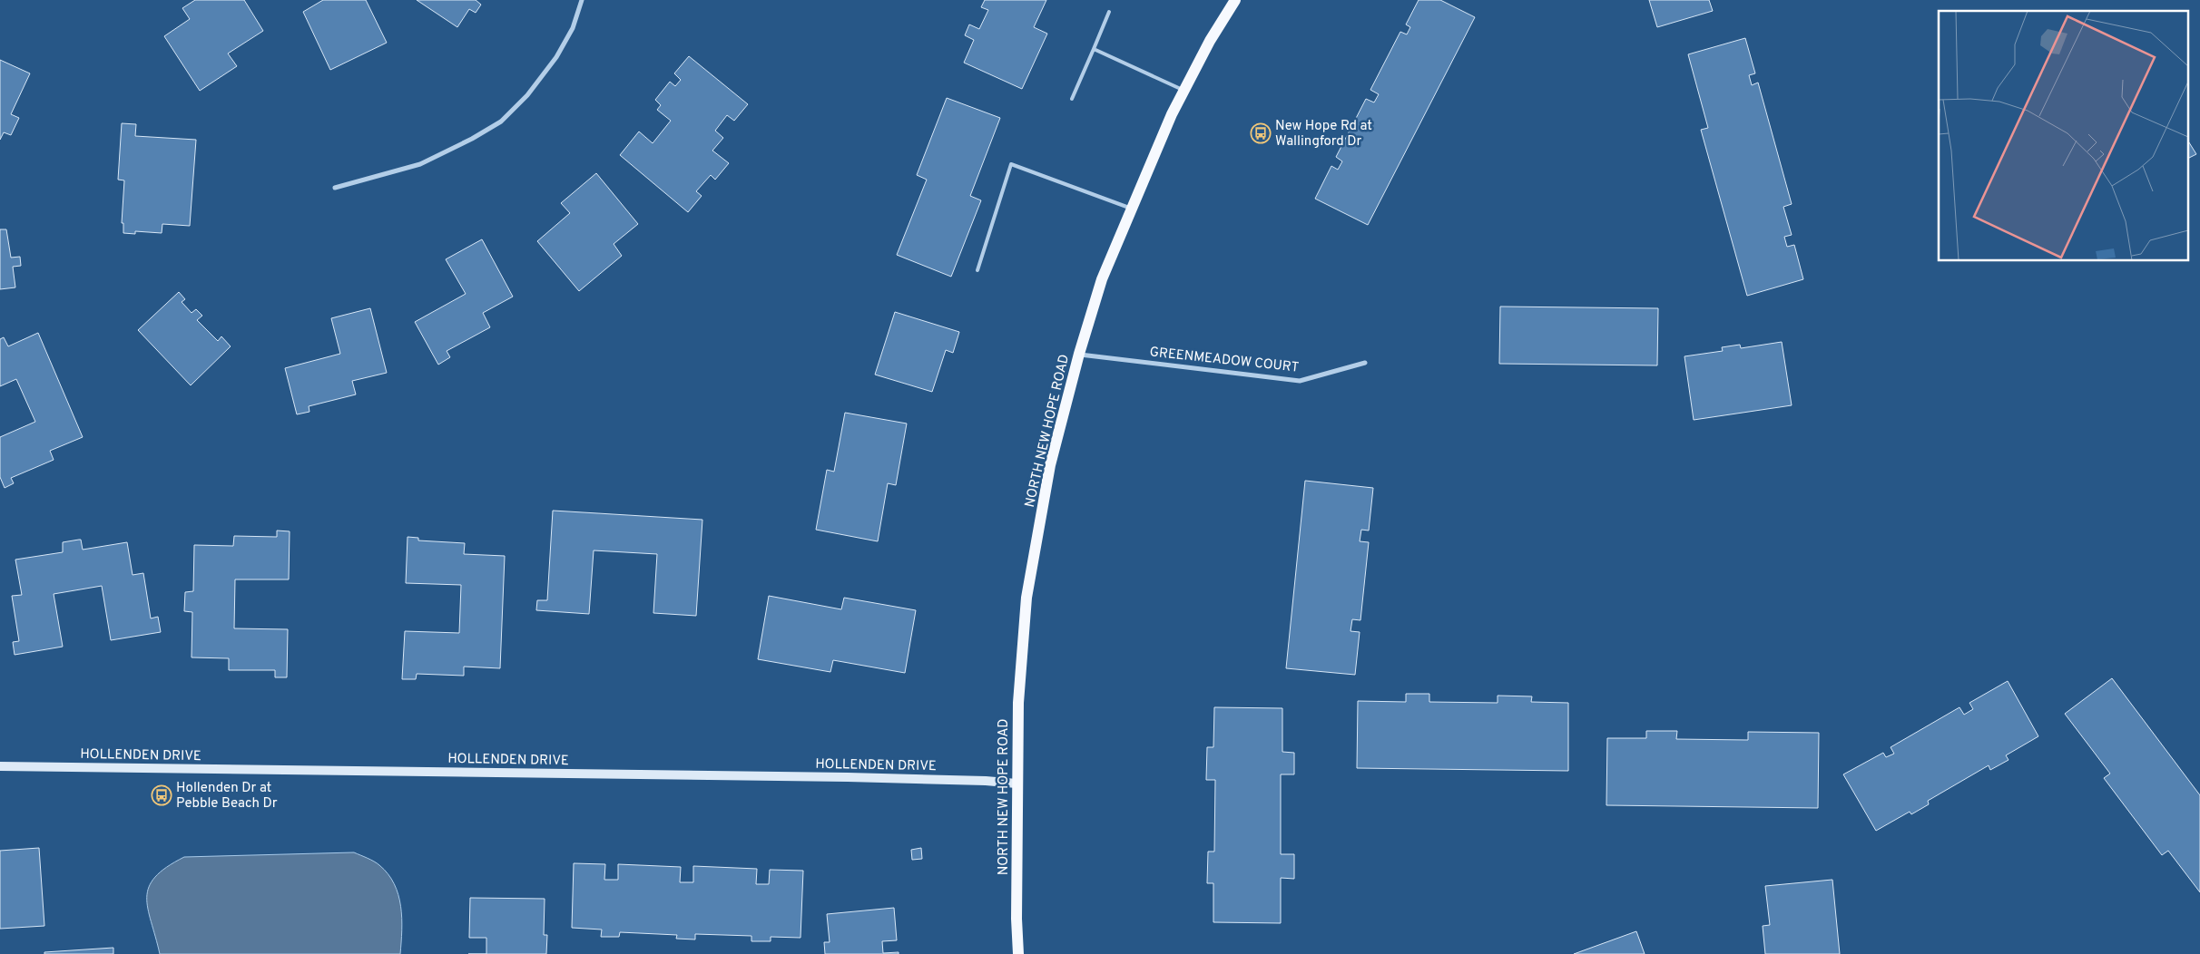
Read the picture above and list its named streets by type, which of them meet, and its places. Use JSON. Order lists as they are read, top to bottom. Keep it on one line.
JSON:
{"streets":{"main road":["NORTH NEW HOPE ROAD"],"street":["GREENMEADOW COURT","HOLLENDEN DRIVE"]},"crossings":[["GREENMEADOW COURT","NORTH NEW HOPE ROAD"],["NORTH NEW HOPE ROAD","HOLLENDEN DRIVE"]],"places":{"bus stop":["New Hope Rd at Wallingford Dr","Hollenden Dr at Pebble Beach Dr"]}}
